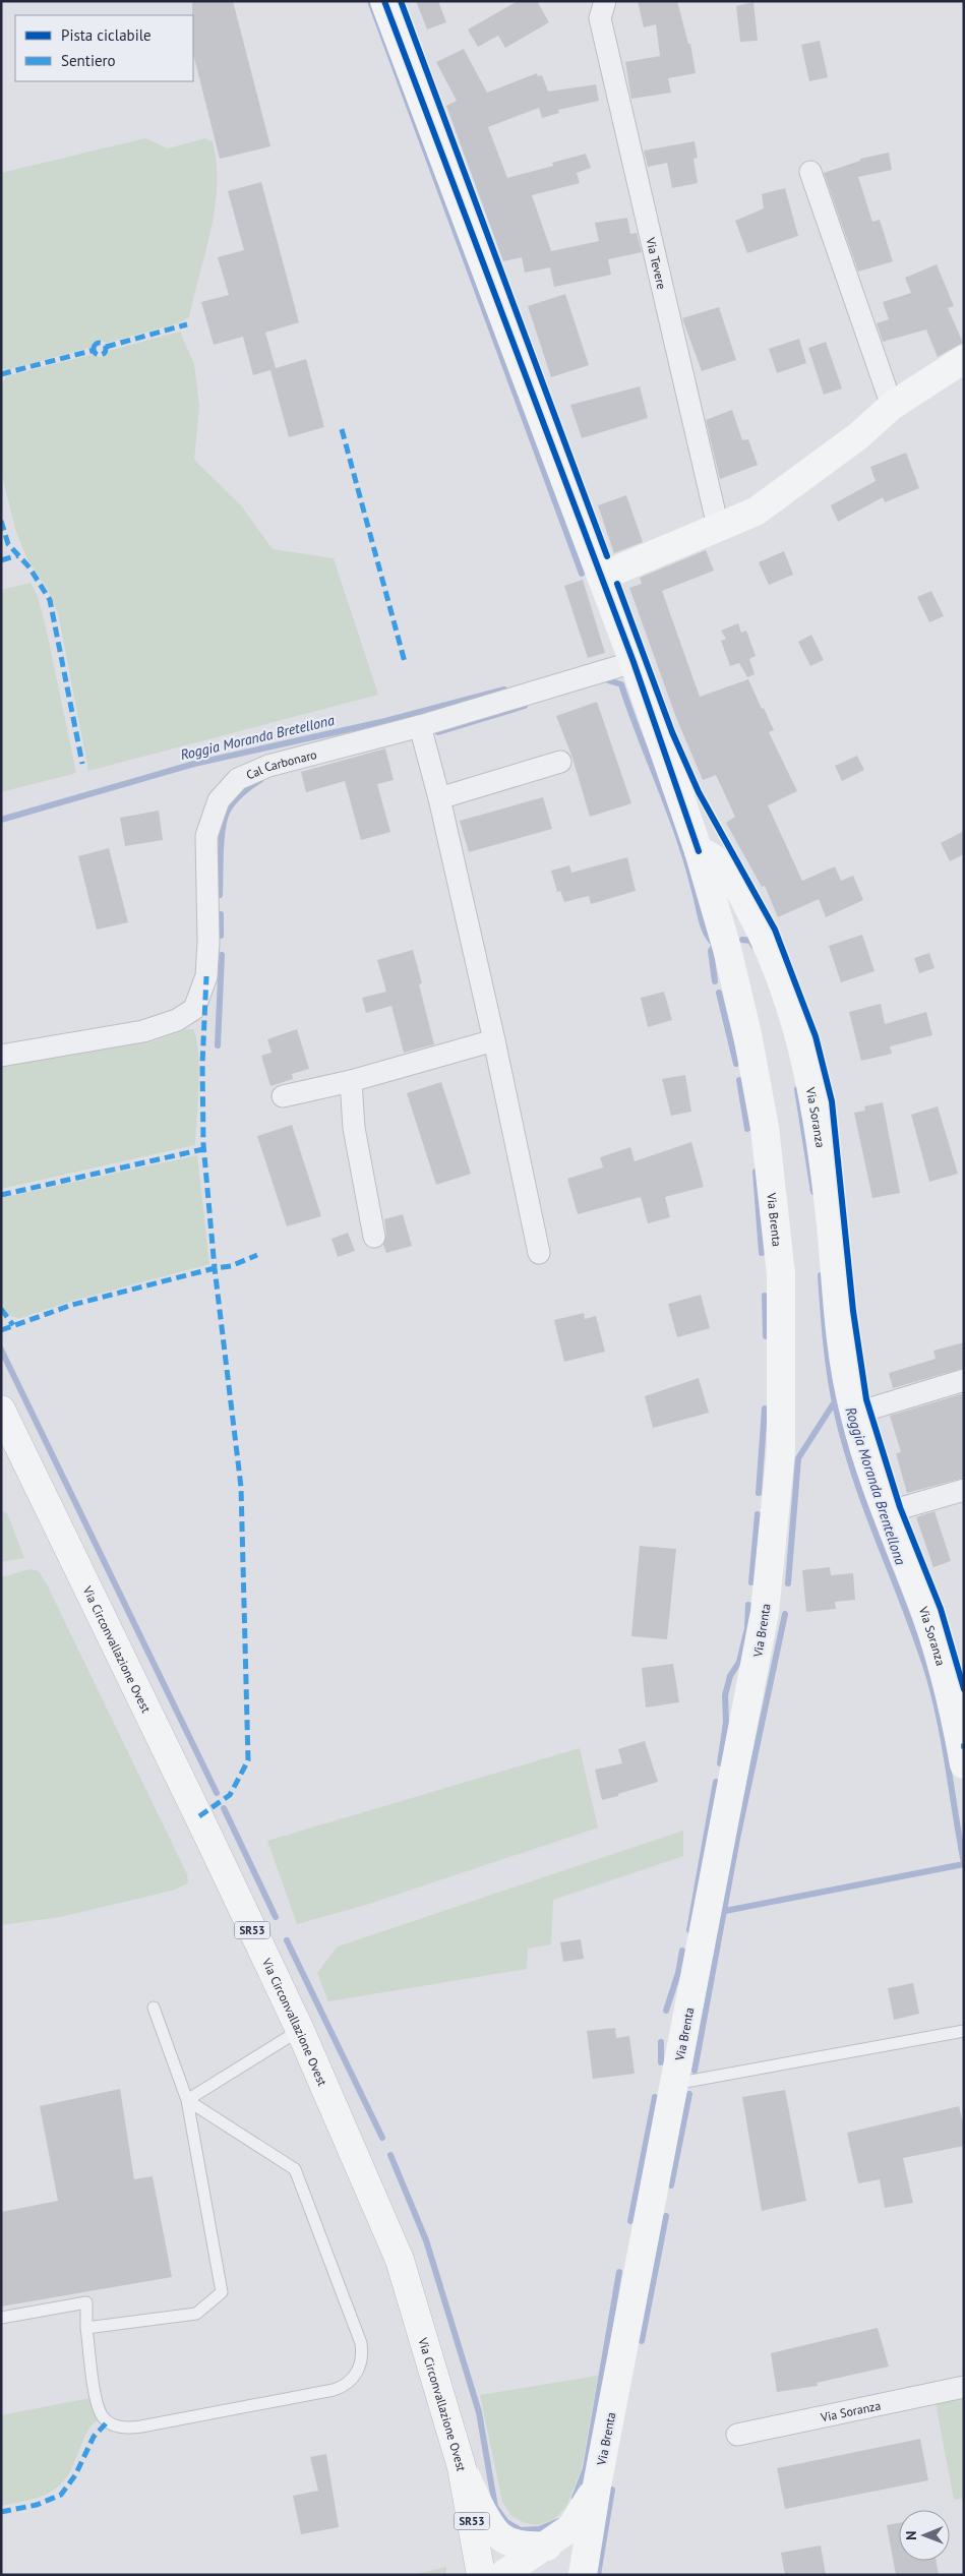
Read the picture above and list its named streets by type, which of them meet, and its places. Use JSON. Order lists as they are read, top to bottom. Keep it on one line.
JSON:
{"streets":{"main road":["Via Soranza","Via Brenta","Via Circonvallazione Ovest","SR53"],"street":["Via Tevere","Cal Carbonaro"]},"crossings":[["Cal Carbonaro","Via Brenta"],["Via Soranza","Via Brenta"]],"water":["Roggia Moranda Bretellona","Roggia Moranda Brentellona"],"legend":["Pista ciclabile","Sentiero"],"north":"left"}
